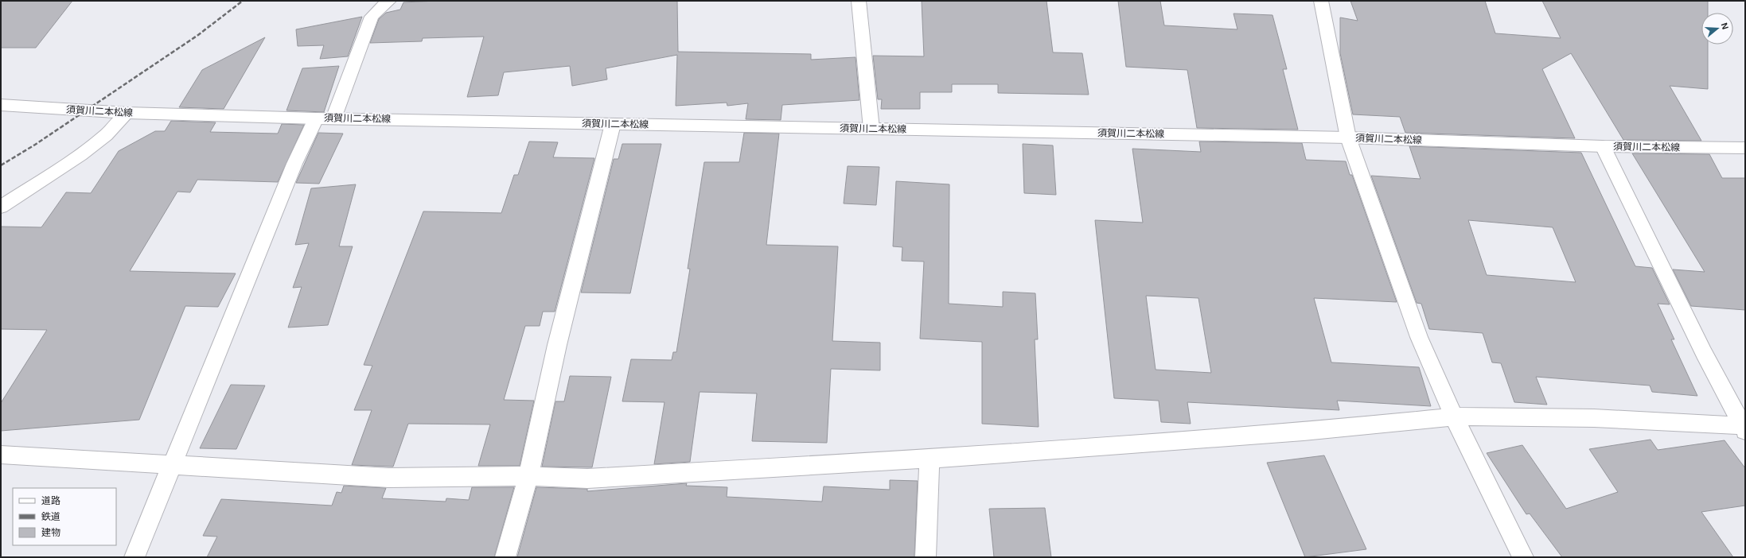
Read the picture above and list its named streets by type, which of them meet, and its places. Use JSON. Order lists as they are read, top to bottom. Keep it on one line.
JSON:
{"streets":{"street":["須賀川二本松線"]},"legend":["道路","鉄道","建物"],"north":"right"}
